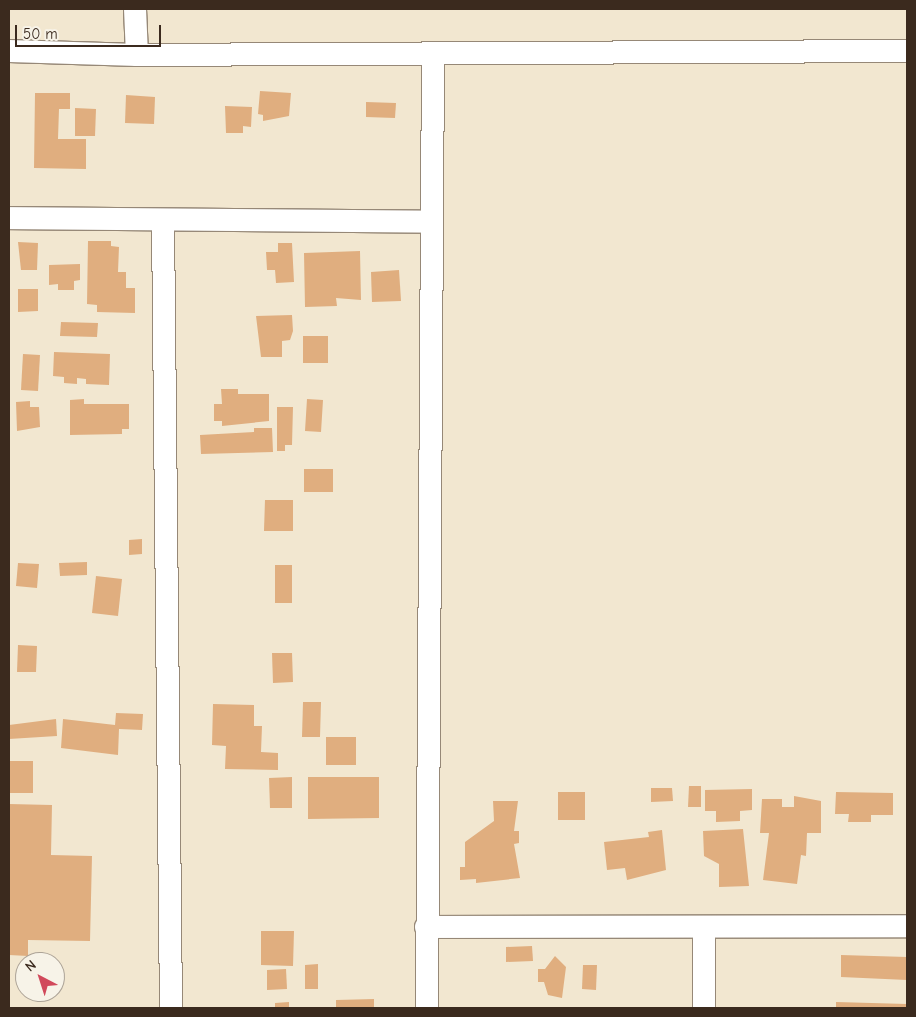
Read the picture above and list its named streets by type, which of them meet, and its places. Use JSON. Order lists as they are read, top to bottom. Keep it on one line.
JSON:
{"scale_bar":"50 m","north":"top left"}
